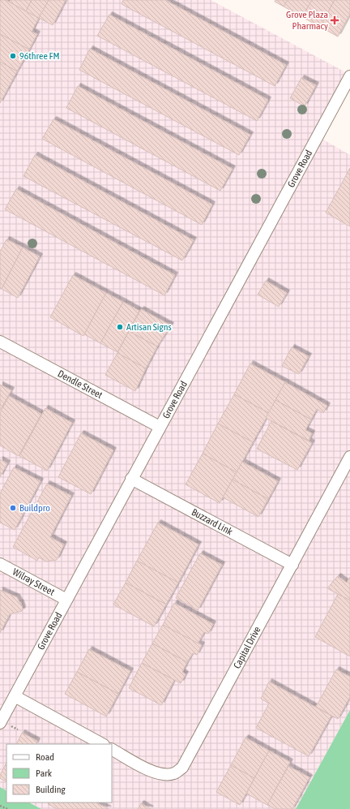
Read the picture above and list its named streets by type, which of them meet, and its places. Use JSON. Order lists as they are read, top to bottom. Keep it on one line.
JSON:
{"streets":{"street":["Grove Road","Dendle Street","Buzzard Link","Wilray Street","Capital Drive"]},"crossings":[["Grove Road","Dendle Street"],["Grove Road","Buzzard Link"],["Grove Road","Wilray Street"],["Buzzard Link","Capital Drive"]],"places":{"health":["Grove Plaza Pharmacy"],"other":["96three FM","Artisan Signs","Buildpro"]},"legend":["Road","Park","Building"]}
